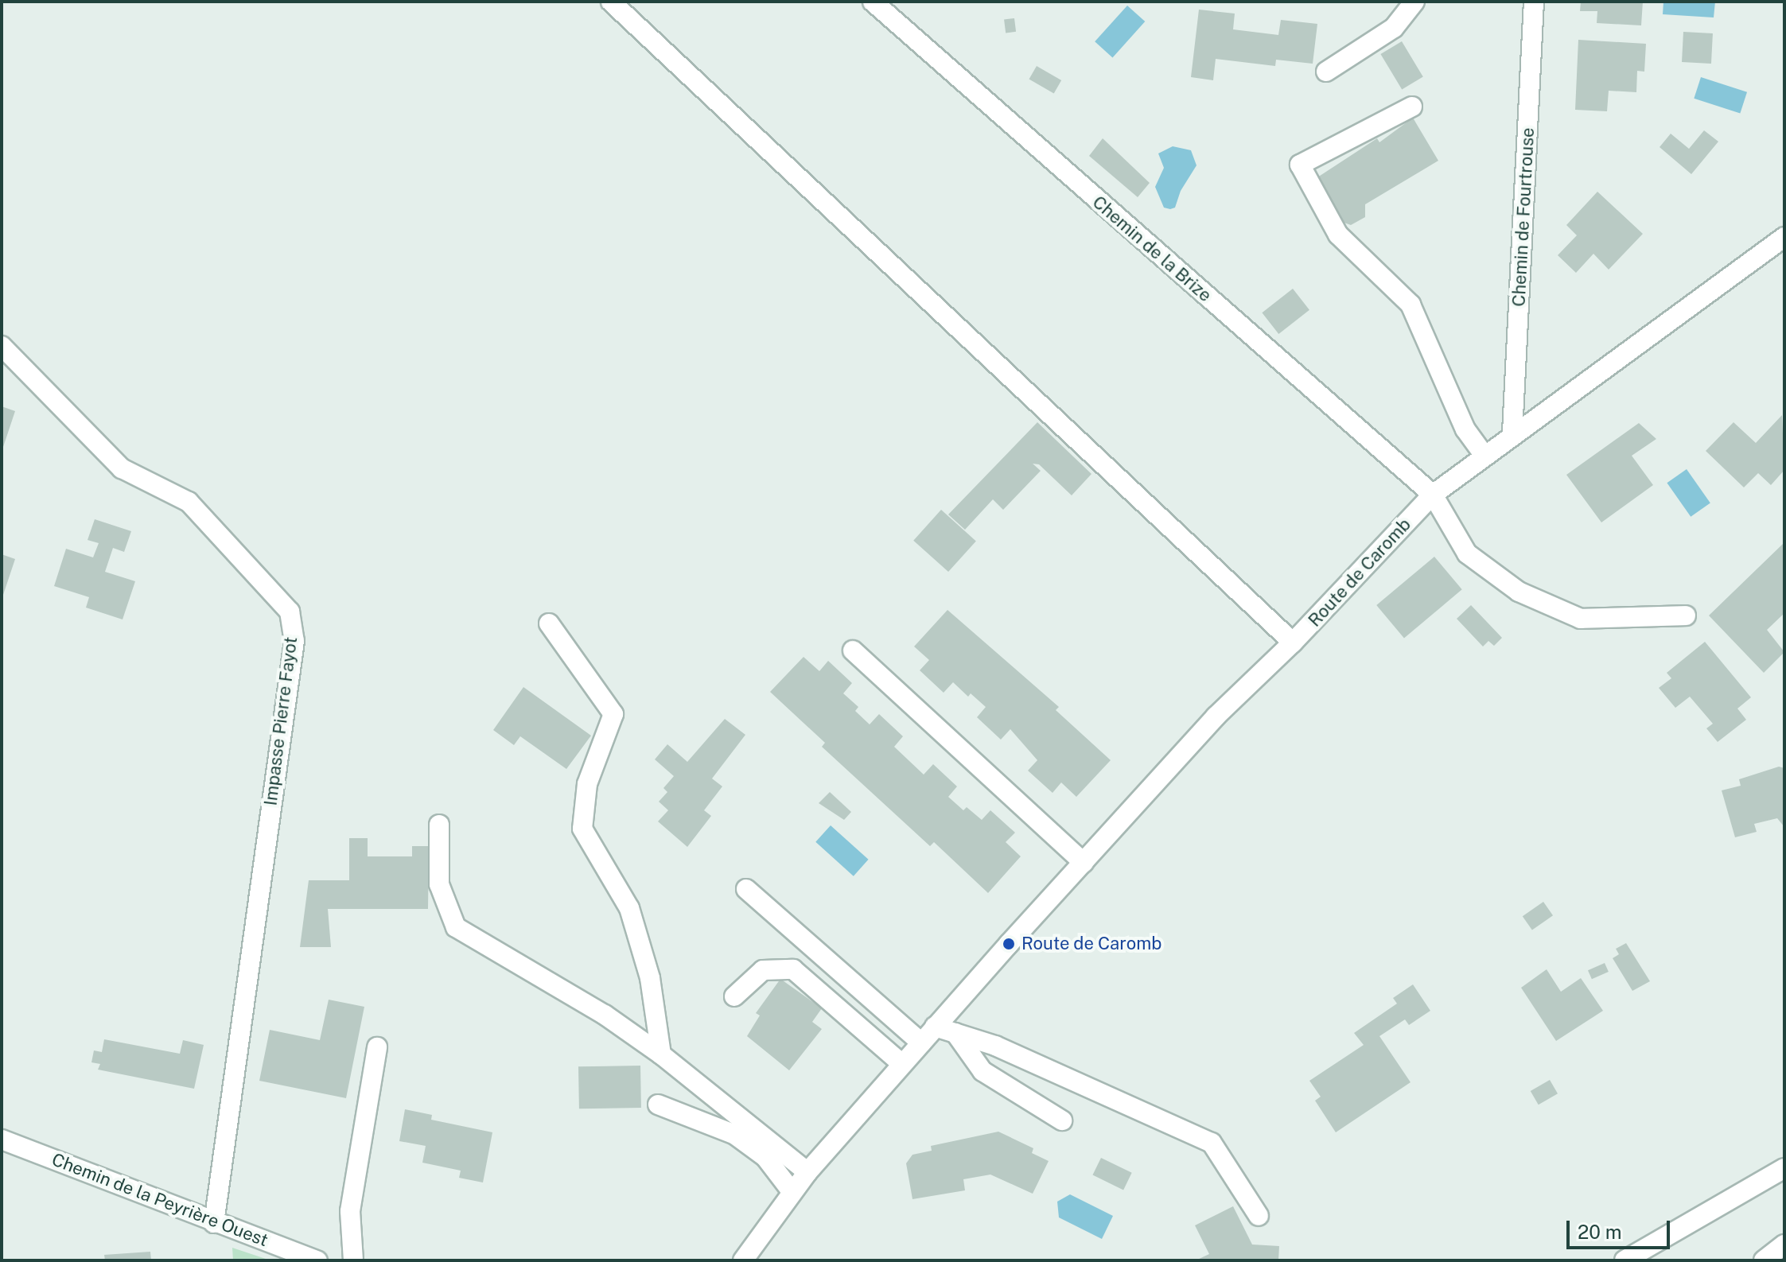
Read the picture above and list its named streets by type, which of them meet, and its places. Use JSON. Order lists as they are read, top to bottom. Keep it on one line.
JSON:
{"streets":{"street":["Chemin de Fourtrouse","Chemin de la Brize","Route de Caromb","Impasse Pierre Fayot","Chemin de la Peyrière Ouest"]},"crossings":[["Chemin de Fourtrouse","Route de Caromb"],["Chemin de la Brize","Route de Caromb"],["Impasse Pierre Fayot","Chemin de la Peyrière Ouest"]],"places":["Route de Caromb"],"scale_bar":"20 m"}
